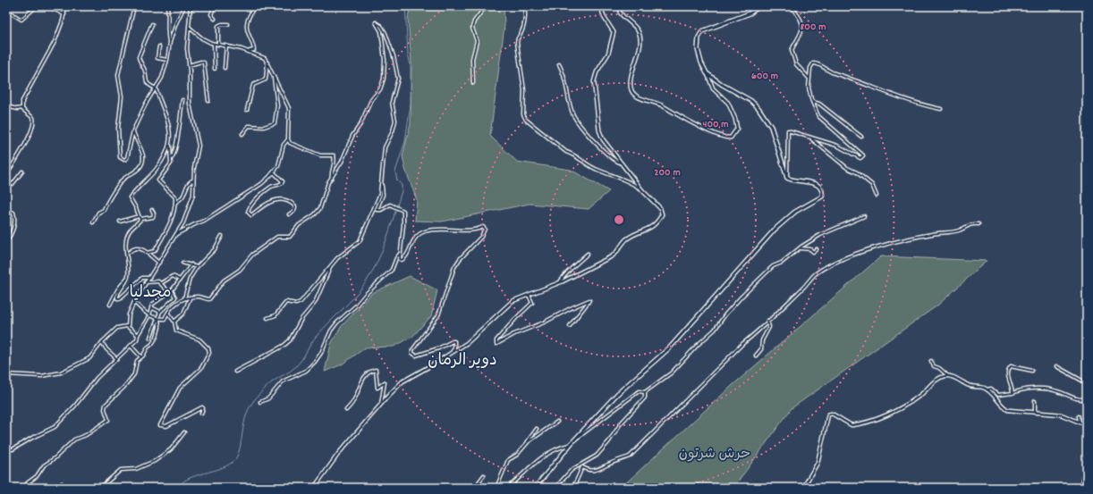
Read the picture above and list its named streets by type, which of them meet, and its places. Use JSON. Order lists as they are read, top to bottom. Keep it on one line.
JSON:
{"districts":["مجدليا","دوير الرمان"],"parks":["حرش شرتون"],"rings":["800 m","600 m","400 m","200 m"]}
